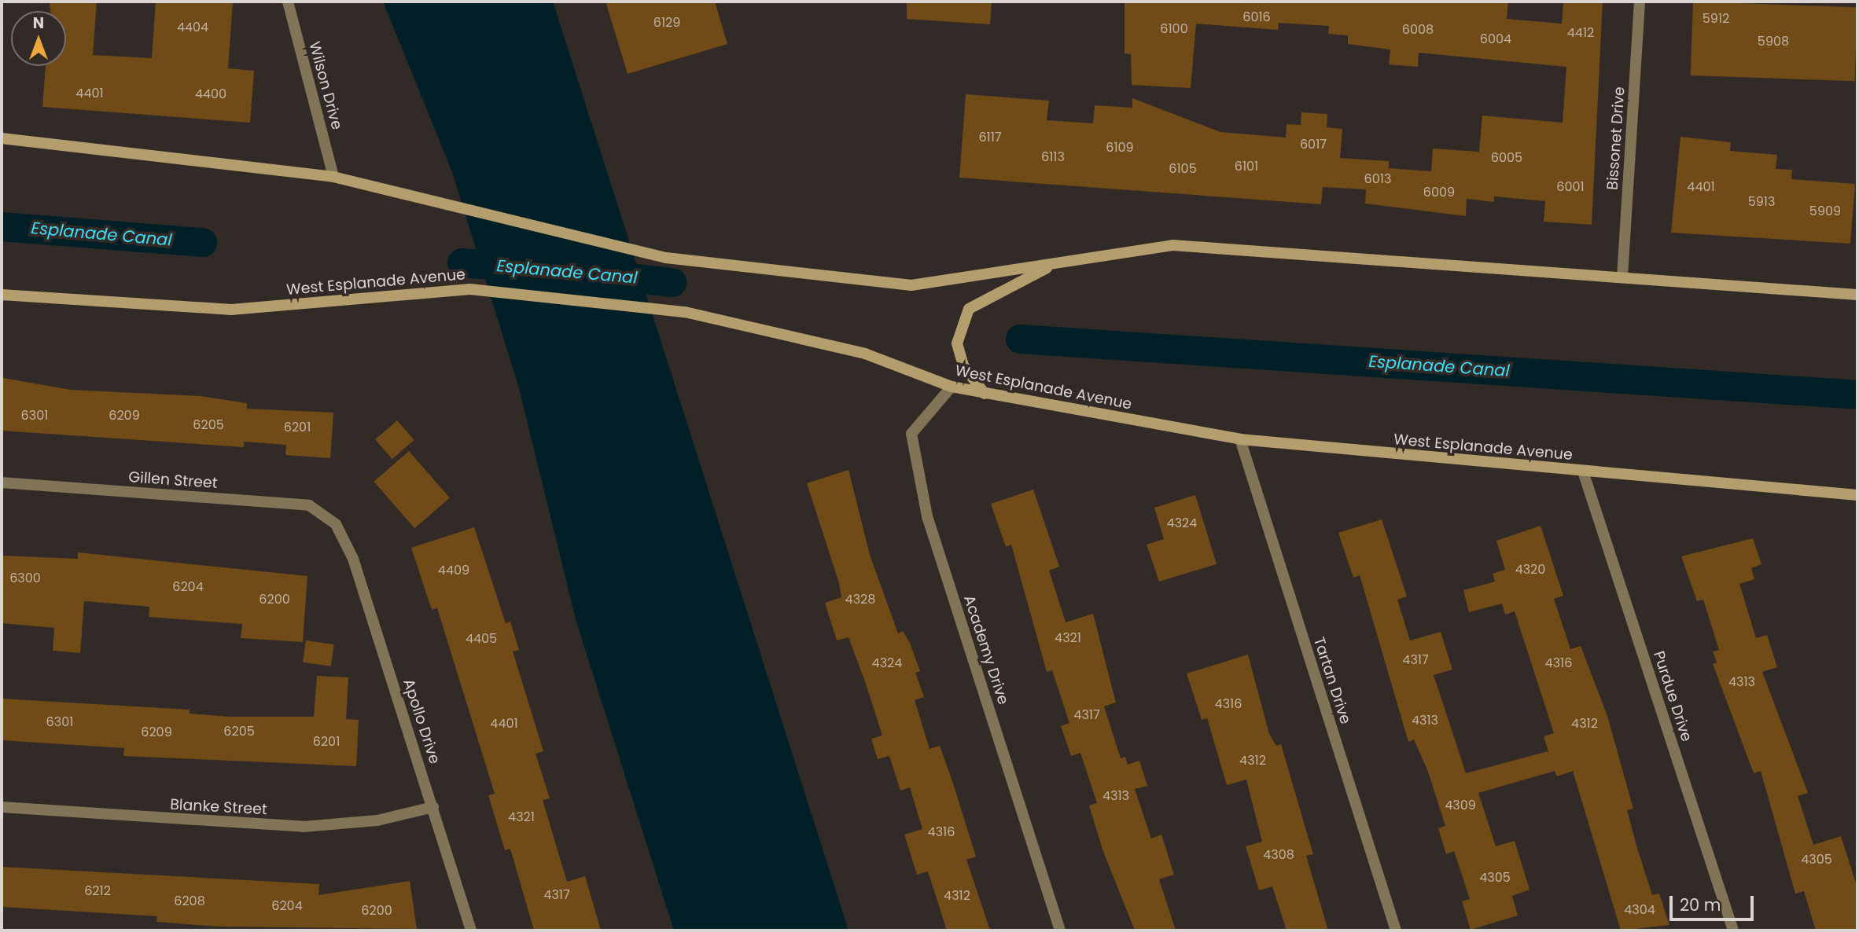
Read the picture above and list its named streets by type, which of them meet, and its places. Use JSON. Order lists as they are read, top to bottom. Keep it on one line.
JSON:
{"streets":{"main road":["West Esplanade Avenue"],"street":["Wilson Drive","Bissonet Drive","Gillen Street","Academy Drive","Tartan Drive","Purdue Drive","Apollo Drive","Blanke Street"]},"crossings":[["West Esplanade Avenue","Academy Drive"],["West Esplanade Avenue","Tartan Drive"],["West Esplanade Avenue","Purdue Drive"],["Gillen Street","Apollo Drive"],["Apollo Drive","Blanke Street"]],"water":["Esplanade Canal"],"house_numbers":["6016","5912","6129","4404","6100","6008","4412","6004","5908","4401","4400","6117","6017","6109","6113","6005","6101","6105","6013","6001","4401","6009","5913","5909","6301","6209","6205","6201","4324","4320","4409","6300","6204","6200","4328","4321","4405","4317","4324","4316","4313","4316","4317","4313","6301","4401","4312","6205","6209","6201","4312","4313","4309","4321","4316","4308","4305","4305","6212","4317","4312","6208","6204","4304","6200"],"scale_bar":"20 m","north":"top"}
